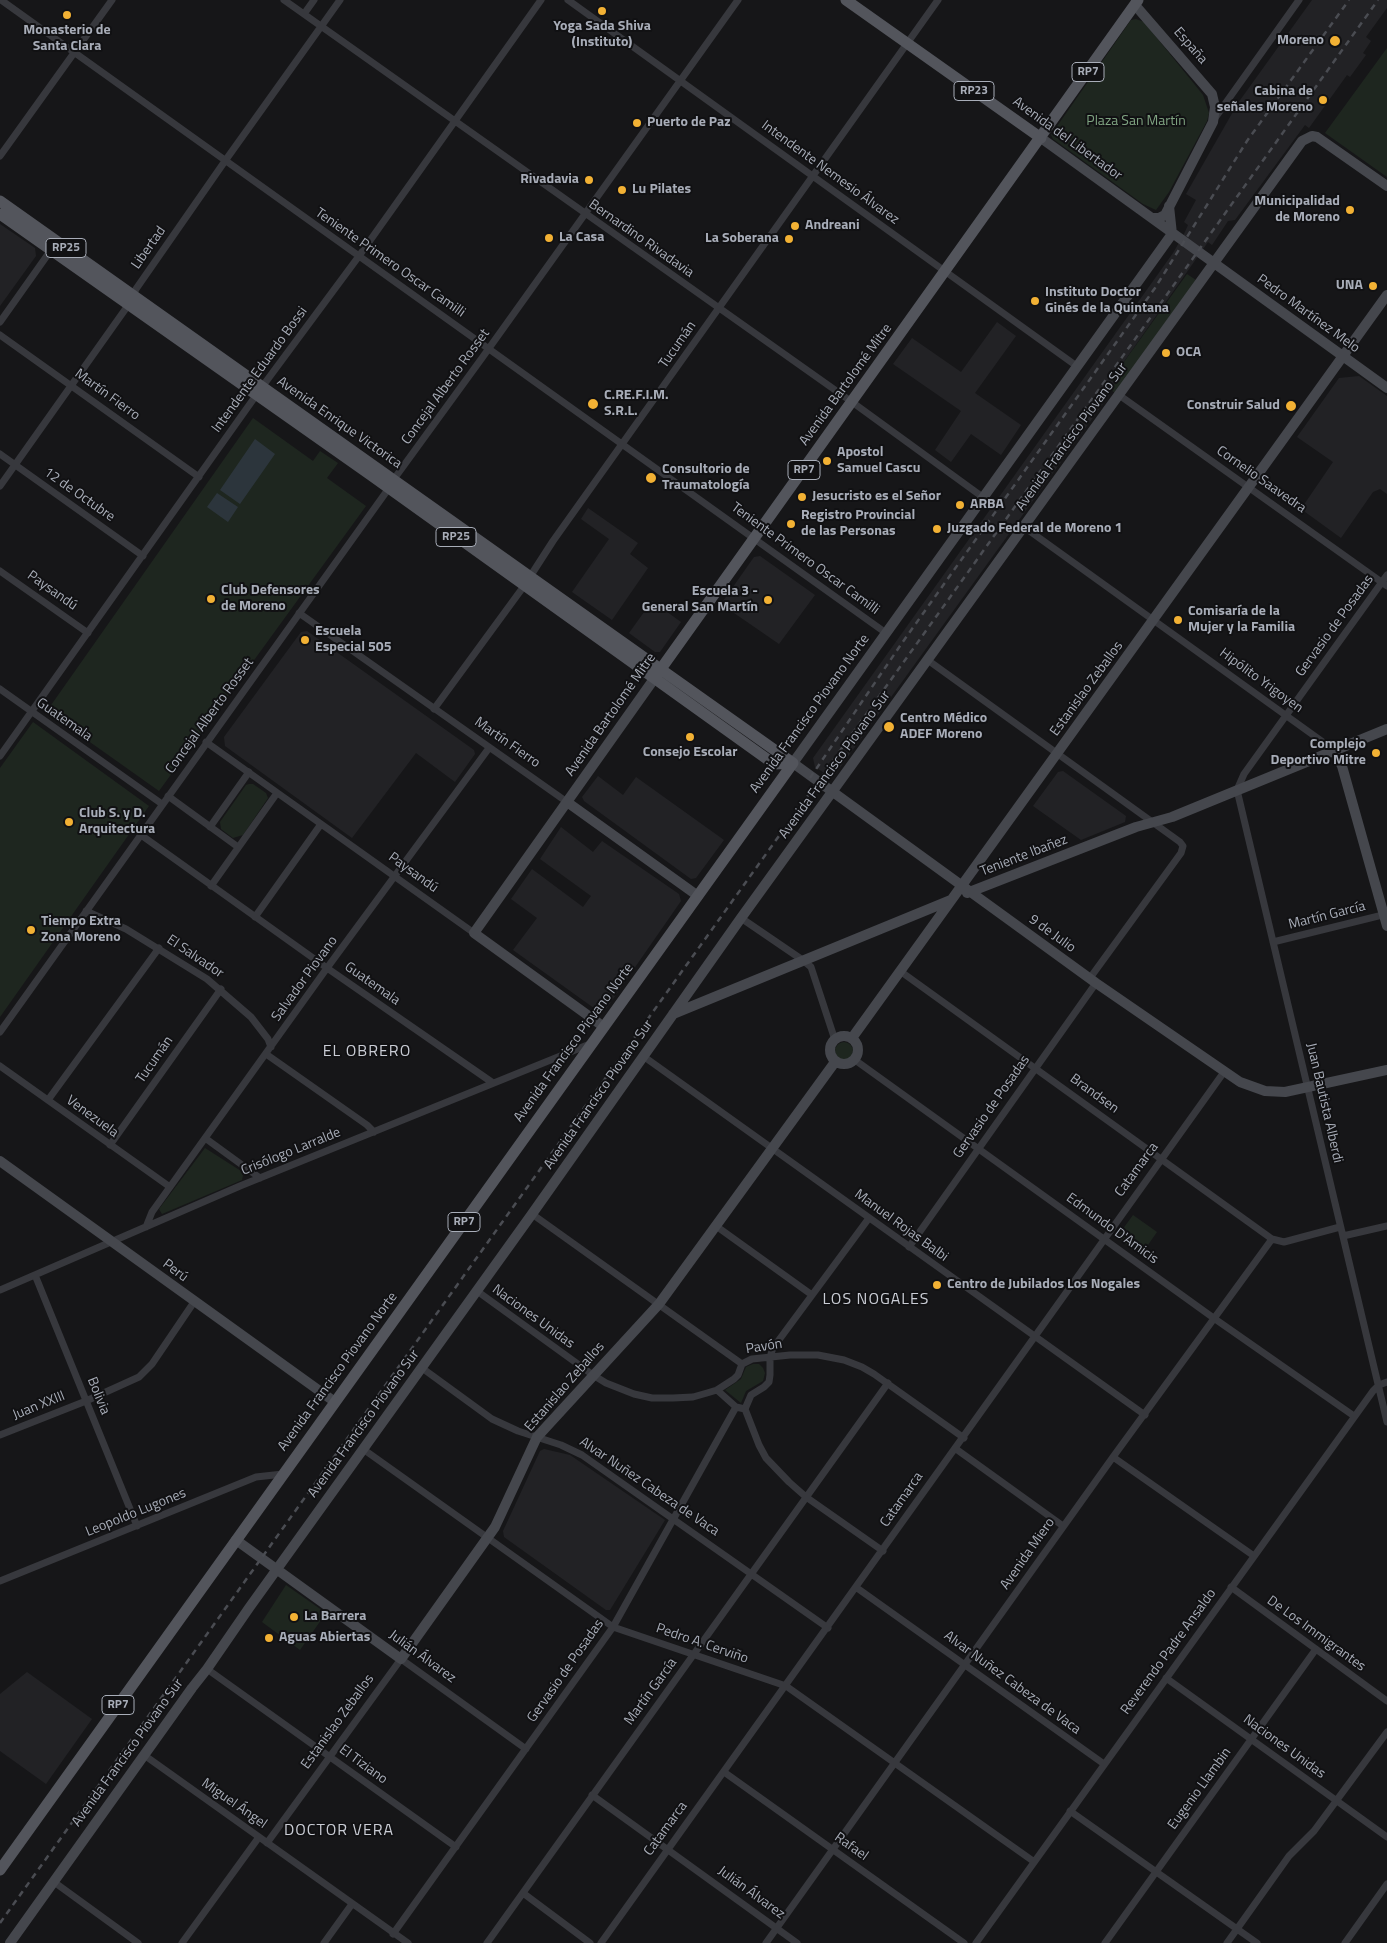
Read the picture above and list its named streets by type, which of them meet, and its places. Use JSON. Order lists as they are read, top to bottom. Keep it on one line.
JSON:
{"streets":{"main road":["RP7","RP23","Avenida del Libertador","RP25","Avenida Bartolomé Mitre","Avenida Enrique Victorica","Avenida Francisco Piovano Norte"],"street":["España","Intendente Nemesio Álvarez","Bernardino Rivadavia","Libertad","Teniente Primero Oscar Camilli","Pedro Martínez Melo","Tucumán","Intendente Eduardo Bossi","Concejal Alberto Rosset","Martín Fierro","Avenida Francisco Piovano Sur","Cornelio Saavedra","12 de Octubre","Paysandú","Gervasio de Posadas","Hipólito Yrigoyen","Estanislao Zeballos","Guatemala","Teniente Ibañez","Martín García","9 de Julio","El Salvador","Salvador Piovano","Brandsen","Juan Bautista Alberdi","Venezuela","Crisólogo Larralde","Catamarca","Manuel Rojas Balbi","Edmundo D'Amicis","Perú","Naciones Unidas","Pavón","Bolivia","Juan XXIII","Alvar Nuñez Cabeza de Vaca","Leopoldo Lugones","Avenida Miero","De Los Immigrantes","Pedro A. Cerviño","Reverendo Padre Ansaldo","Julián Álvarez","El Tiziano","Eugenio Llambin","Miguel Ángel","Rafael"]},"crossings":[["España","Avenida Bartolomé Mitre"],["Avenida del Libertador","Pedro Martínez Melo"],["Avenida del Libertador","Tucumán"],["Avenida del Libertador","Avenida Bartolomé Mitre"],["Avenida del Libertador","Avenida Francisco Piovano Norte"],["Intendente Nemesio Álvarez","Tucumán"],["Intendente Nemesio Álvarez","Avenida Bartolomé Mitre"],["Intendente Nemesio Álvarez","Concejal Alberto Rosset"],["Intendente Nemesio Álvarez","Avenida Francisco Piovano Norte"],["Bernardino Rivadavia","Libertad"],["Bernardino Rivadavia","Tucumán"],["Bernardino Rivadavia","Intendente Eduardo Bossi"],["Bernardino Rivadavia","Avenida Bartolomé Mitre"],["Bernardino Rivadavia","Concejal Alberto Rosset"],["Bernardino Rivadavia","Avenida Francisco Piovano Norte"],["Libertad","Teniente Primero Oscar Camilli"],["Libertad","Martín Fierro"],["Libertad","Avenida Enrique Victorica"],["Libertad","12 de Octubre"],["Teniente Primero Oscar Camilli","Tucumán"],["Teniente Primero Oscar Camilli","Intendente Eduardo Bossi"],["Teniente Primero Oscar Camilli","Avenida Bartolomé Mitre"],["Teniente Primero Oscar Camilli","Concejal Alberto Rosset"],["Teniente Primero Oscar Camilli","Avenida Francisco Piovano Norte"],["Pedro Martínez Melo","Avenida Francisco Piovano Sur"],["Pedro Martínez Melo","Estanislao Zeballos"],["Pedro Martínez Melo","Avenida Francisco Piovano Norte"],["Tucumán","Martín Fierro"],["Tucumán","Avenida Enrique Victorica"],["Tucumán","El Salvador"],["Tucumán","Venezuela"],["Intendente Eduardo Bossi","Martín Fierro"],["Intendente Eduardo Bossi","Avenida Enrique Victorica"],["Intendente Eduardo Bossi","12 de Octubre"],["Intendente Eduardo Bossi","Paysandú"],["Intendente Eduardo Bossi","Guatemala"],["Avenida Bartolomé Mitre","Martín Fierro"],["Avenida Bartolomé Mitre","Avenida Enrique Victorica"],["Avenida Bartolomé Mitre","Paysandú"],["Concejal Alberto Rosset","Martín Fierro"],["Concejal Alberto Rosset","Avenida Enrique Victorica"],["Concejal Alberto Rosset","Paysandú"],["Concejal Alberto Rosset","Guatemala"],["Concejal Alberto Rosset","El Salvador"],["Martín Fierro","Avenida Francisco Piovano Norte"],["Martín Fierro","Salvador Piovano"],["Avenida Enrique Victorica","Avenida Francisco Piovano Norte"],["Avenida Enrique Victorica","9 de Julio"],["Avenida Francisco Piovano Sur","Cornelio Saavedra"],["Avenida Francisco Piovano Sur","Hipólito Yrigoyen"],["Avenida Francisco Piovano Sur","Teniente Ibañez"],["Avenida Francisco Piovano Sur","9 de Julio"],["Avenida Francisco Piovano Sur","Manuel Rojas Balbi"],["Avenida Francisco Piovano Sur","Naciones Unidas"],["Avenida Francisco Piovano Sur","Pavón"],["Avenida Francisco Piovano Sur","Alvar Nuñez Cabeza de Vaca"],["Avenida Francisco Piovano Sur","Pedro A. Cerviño"],["Avenida Francisco Piovano Sur","Julián Álvarez"],["Avenida Francisco Piovano Sur","El Tiziano"],["Avenida Francisco Piovano Sur","Miguel Ángel"],["Cornelio Saavedra","Gervasio de Posadas"],["Cornelio Saavedra","Estanislao Zeballos"],["Paysandú","Avenida Francisco Piovano Norte"],["Paysandú","Salvador Piovano"],["Gervasio de Posadas","Hipólito Yrigoyen"],["Gervasio de Posadas","Teniente Ibañez"],["Gervasio de Posadas","9 de Julio"],["Gervasio de Posadas","Brandsen"],["Gervasio de Posadas","Juan Bautista Alberdi"],["Gervasio de Posadas","Manuel Rojas Balbi"],["Gervasio de Posadas","Edmundo D'Amicis"],["Gervasio de Posadas","Alvar Nuñez Cabeza de Vaca"],["Gervasio de Posadas","Pedro A. Cerviño"],["Gervasio de Posadas","Julián Álvarez"],["Gervasio de Posadas","El Tiziano"],["Gervasio de Posadas","Miguel Ángel"],["Hipólito Yrigoyen","Estanislao Zeballos"],["Hipólito Yrigoyen","Teniente Ibañez"],["Estanislao Zeballos","Teniente Ibañez"],["Estanislao Zeballos","9 de Julio"],["Estanislao Zeballos","Brandsen"],["Estanislao Zeballos","Manuel Rojas Balbi"],["Estanislao Zeballos","Edmundo D'Amicis"],["Estanislao Zeballos","Naciones Unidas"],["Estanislao Zeballos","Pavón"],["Estanislao Zeballos","Alvar Nuñez Cabeza de Vaca"],["Estanislao Zeballos","Pedro A. Cerviño"],["Estanislao Zeballos","Julián Álvarez"],["Estanislao Zeballos","El Tiziano"],["Estanislao Zeballos","Miguel Ángel"],["Avenida Francisco Piovano Norte","9 de Julio"],["Avenida Francisco Piovano Norte","Crisólogo Larralde"],["Avenida Francisco Piovano Norte","Perú"],["Avenida Francisco Piovano Norte","Leopoldo Lugones"],["Avenida Francisco Piovano Norte","Julián Álvarez"],["Guatemala","Salvador Piovano"],["Guatemala","Crisólogo Larralde"],["Teniente Ibañez","9 de Julio"],["Teniente Ibañez","Juan Bautista Alberdi"],["Martín García","Juan Bautista Alberdi"],["Martín García","Pavón"],["Martín García","Alvar Nuñez Cabeza de Vaca"],["Martín García","Pedro A. Cerviño"],["Martín García","Julián Álvarez"],["9 de Julio","Juan Bautista Alberdi"],["9 de Julio","Catamarca"],["El Salvador","Salvador Piovano"],["Salvador Piovano","Venezuela"],["Salvador Piovano","Crisólogo Larralde"],["Brandsen","Catamarca"],["Brandsen","Avenida Miero"],["Juan Bautista Alberdi","Reverendo Padre Ansaldo"],["Crisólogo Larralde","Perú"],["Crisólogo Larralde","Bolivia"],["Catamarca","Manuel Rojas Balbi"],["Catamarca","Edmundo D'Amicis"],["Catamarca","Pavón"],["Catamarca","Alvar Nuñez Cabeza de Vaca"],["Catamarca","Pedro A. Cerviño"],["Catamarca","Julián Álvarez"],["Catamarca","Rafael"],["Manuel Rojas Balbi","Avenida Miero"],["Edmundo D'Amicis","Avenida Miero"],["Edmundo D'Amicis","Reverendo Padre Ansaldo"],["Perú","Juan XXIII"],["Naciones Unidas","Reverendo Padre Ansaldo"],["Naciones Unidas","Eugenio Llambin"],["Bolivia","Juan XXIII"],["Bolivia","Leopoldo Lugones"],["Alvar Nuñez Cabeza de Vaca","Avenida Miero"],["Alvar Nuñez Cabeza de Vaca","Reverendo Padre Ansaldo"],["Avenida Miero","Pedro A. Cerviño"],["Avenida Miero","Julián Álvarez"],["Avenida Miero","Rafael"],["De Los Immigrantes","Reverendo Padre Ansaldo"],["De Los Immigrantes","Eugenio Llambin"],["Pedro A. Cerviño","Reverendo Padre Ansaldo"]],"districts":["EL OBRERO","LOS NOGALES","DOCTOR VERA"],"parks":["Plaza San Martín"],"places":["Yoga Sada Shiva (Instituto)","Monasterio de Santa Clara","Moreno","Cabina de señales Moreno","Puerto de Paz","Rivadavia","Lu Pilates","Municipalidad de Moreno","Andreani","La Casa","La Soberana","UNA","Instituto Doctor Ginés de la Quintana","OCA","C.RE.F.I.M. S.R.L.","Construir Salud","Apostol Samuel Cascu","Consultorio de Traumatología","Jesucristo es el Señor","ARBA","Registro Provincial de las Personas","Juzgado Federal de Moreno 1","Club Defensores de Moreno","Escuela 3 - General San Martín","Comisaría de la Mujer y la Familia","Escuela Especial 505","Centro Médico ADEF Moreno","Consejo Escolar","Complejo Deportivo Mitre","Club S. y D. Arquitectura","Tiempo Extra Zona Moreno","Centro de Jubilados Los Nogales","La Barrera","Aguas Abiertas"]}
